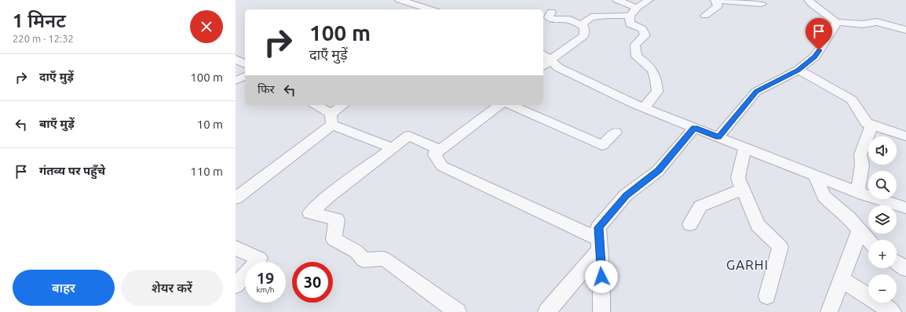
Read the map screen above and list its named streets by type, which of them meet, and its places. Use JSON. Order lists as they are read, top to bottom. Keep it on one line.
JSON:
{"districts":["GARHI"],"page":{"heading":["1 मिनट","220 m · 12:32"],"turn":["100 m","दाएँ मुड़ें"],"list":[{"name":"दाएँ मुड़ें","value":"100 m"},{"name":"बाएँ मुड़ें","value":"10 m"},{"name":"गंतव्य पर पहुँचे","value":"110 m"}],"then":"फिर","map_buttons":["+","−"],"speed":"19 km/h","limit":"30","buttons":["बाहर","शेयर करें"]}}
